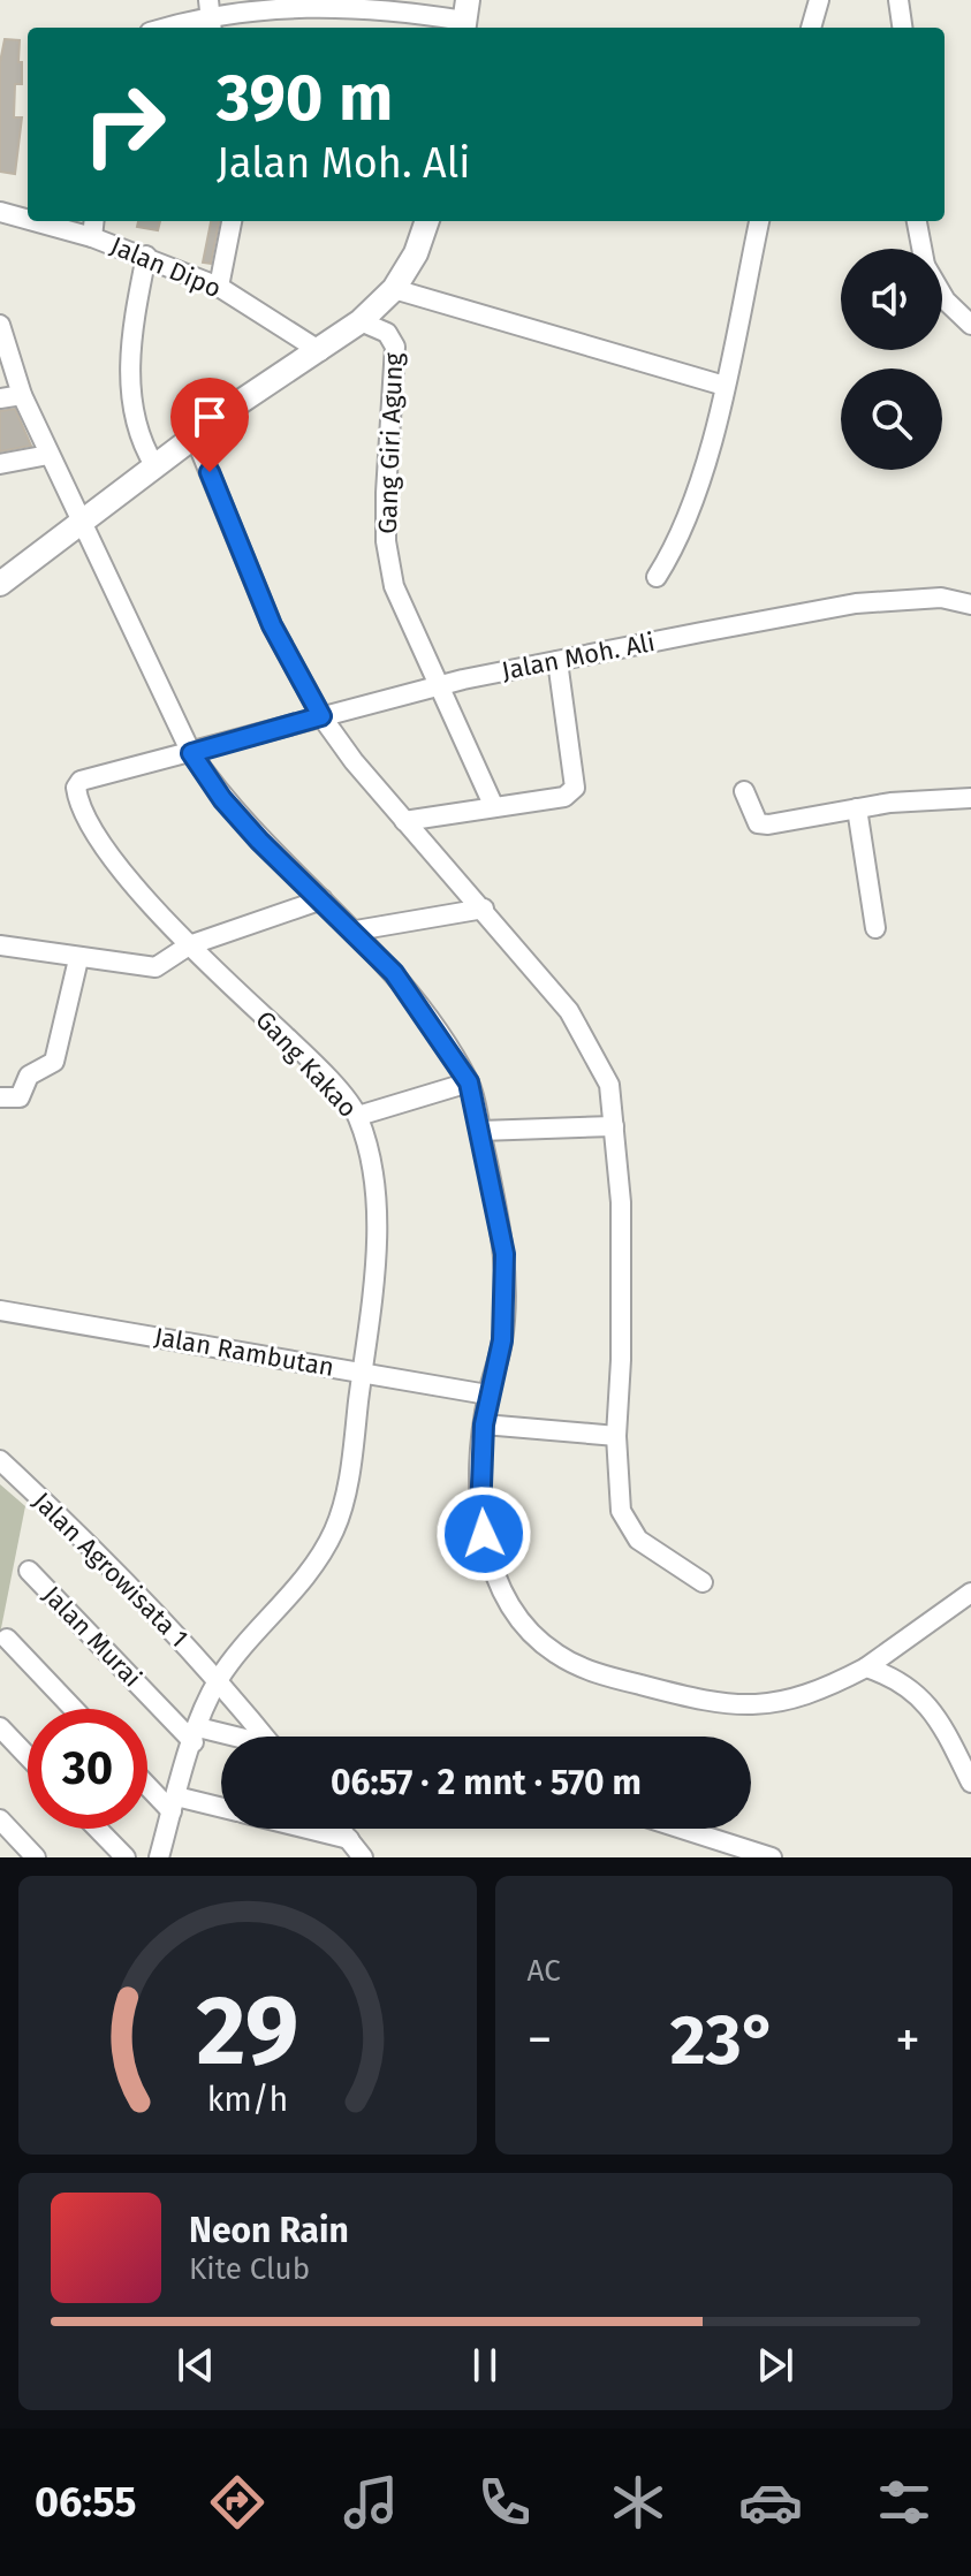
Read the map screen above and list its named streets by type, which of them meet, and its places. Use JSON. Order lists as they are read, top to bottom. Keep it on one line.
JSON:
{"streets":{"street":["Jalan Dipo","Gang Giri Agung","Jalan Moh. Ali","Gang Kakao","Jalan Rambutan","Jalan Agrowisata 1","Jalan Murai"]},"crossings":[["Gang Giri Agung","Jalan Moh. Ali"],["Jalan Moh. Ali","Gang Kakao"],["Gang Kakao","Jalan Rambutan"],["Gang Kakao","Jalan Agrowisata 1"],["Gang Kakao","Jalan Murai"]],"page":{"turn":["390 m","Jalan Moh. Ali"],"limit":"30","trip":"06:57 · 2 mnt · 570 m","tile":"AC","heat":["−","23°","+"],"song":["Neon Rain","Kite Club"],"tabs":"06:55","gauge":["29","km/h"]}}
